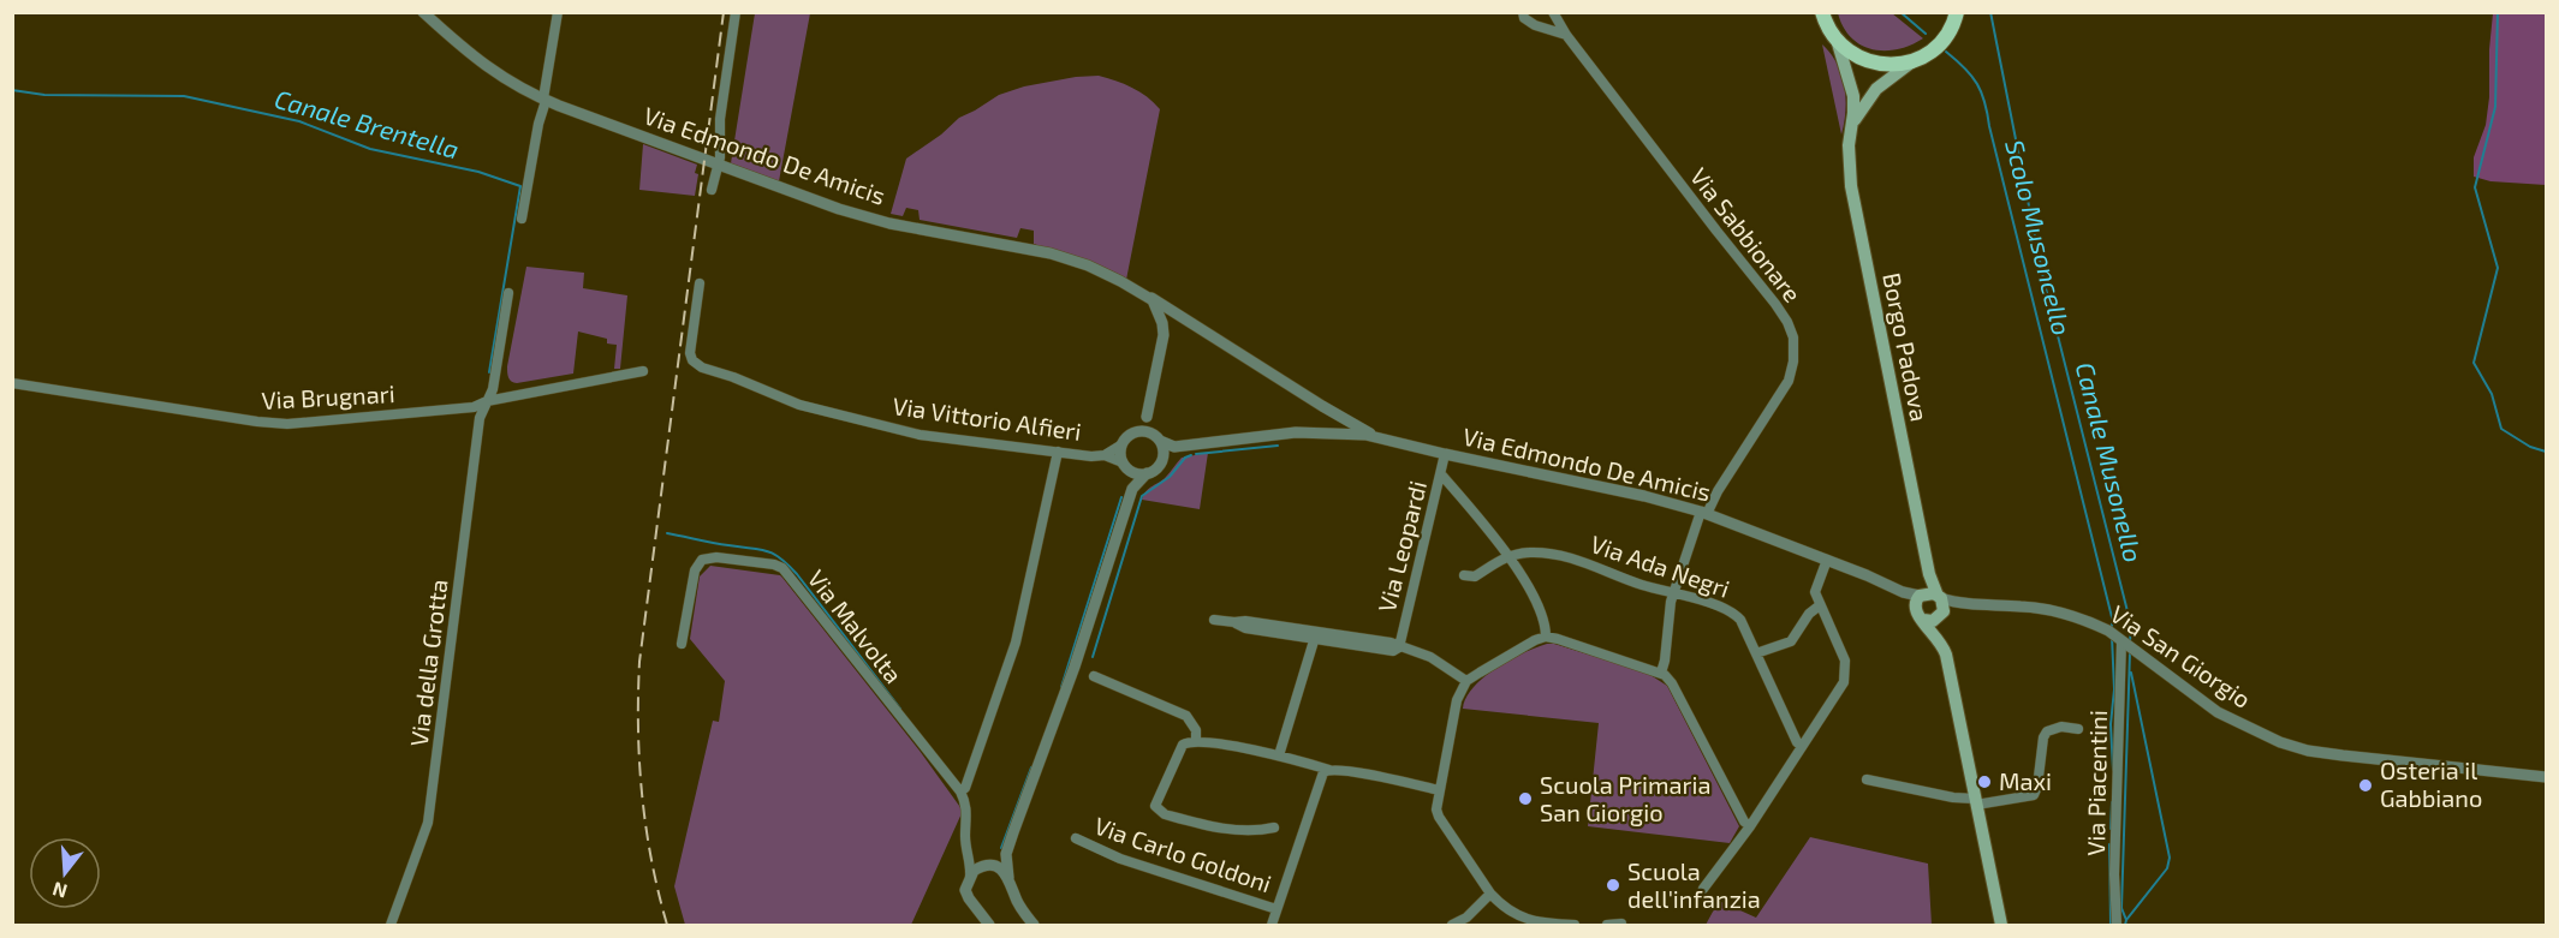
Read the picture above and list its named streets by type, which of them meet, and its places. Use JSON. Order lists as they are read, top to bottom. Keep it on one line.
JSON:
{"streets":{"main road":["Borgo Padova"],"street":["Via Edmondo De Amicis","Via Sabbionare","Via Brugnari","Via Vittorio Alfieri","Via Leopardi","Via Ada Negri","Via Malvolta","Via San Giorgio","Via della Grotta","Via Piacentini","Via Carlo Goldoni"]},"crossings":[["Via Edmondo De Amicis","Via Sabbionare"],["Via Edmondo De Amicis","Borgo Padova"],["Via Edmondo De Amicis","Via Leopardi"],["Via Edmondo De Amicis","Via San Giorgio"],["Via Sabbionare","Via Ada Negri"],["Borgo Padova","Via San Giorgio"],["Via Brugnari","Via della Grotta"],["Via San Giorgio","Via Piacentini"]],"water":["Canale Brentella","Scolo Musoncello","Canale Musonello"],"places":["Maxi","Osteria il Gabbiano","Scuola Primaria San Giorgio","Scuola dell'infanzia"],"north":"bottom"}
